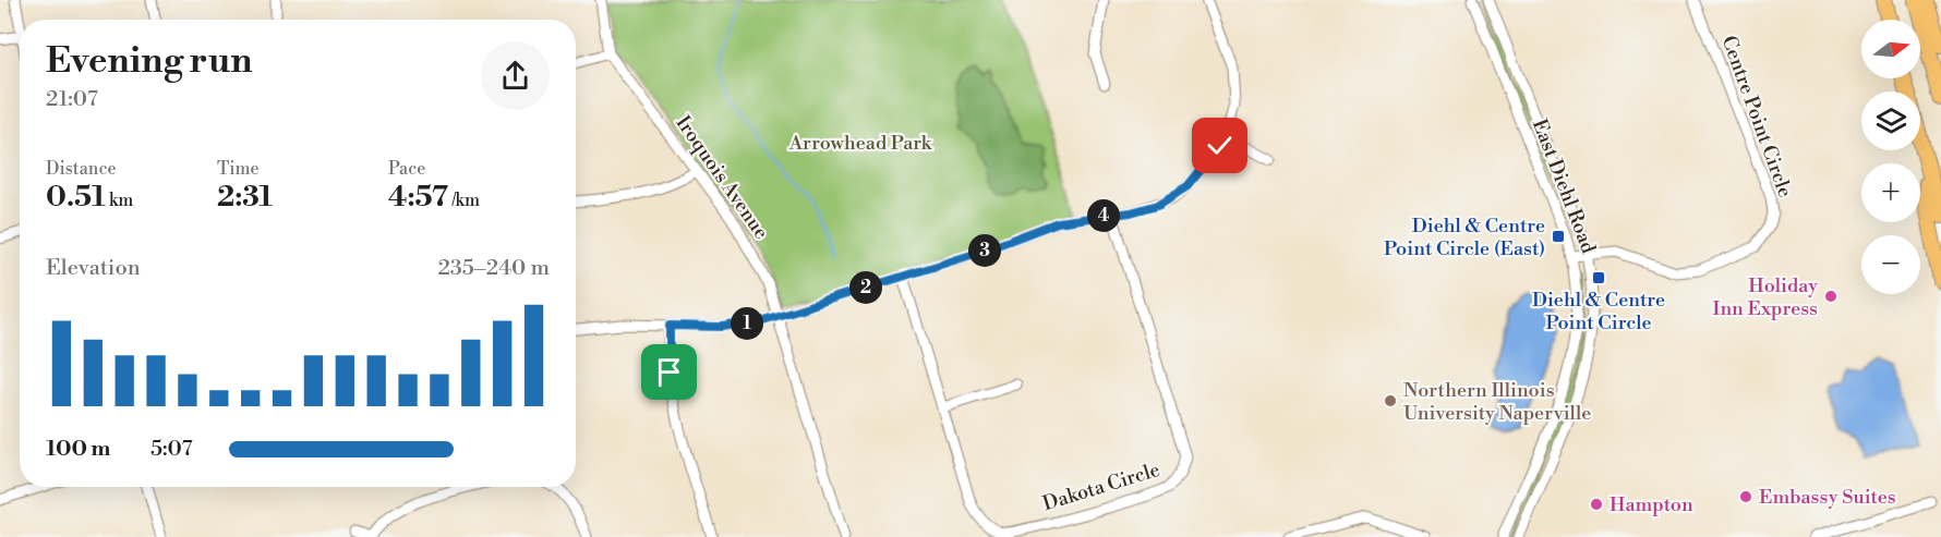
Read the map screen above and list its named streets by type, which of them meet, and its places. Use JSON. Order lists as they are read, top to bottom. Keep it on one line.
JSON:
{"streets":{"street":["Centre Point Circle","Iroquois Avenue","East Diehl Road","Dakota Circle"]},"crossings":[["Centre Point Circle","East Diehl Road"]],"parks":["Arrowhead Park"],"places":{"transit":["Diehl & Centre Point Circle (East)","Diehl & Centre Point Circle"],"other":["Holiday Inn Express","Northern Illinois University Naperville","Embassy Suites","Hampton"]},"north":"right","page":{"map_buttons":["+","−"],"heading":["Evening run","21:07"],"stats":[["Distance","0.51 km"],["Time","2:31"],["Pace","4:57 /km"]],"pins":["4","3","2","1"],"chart":["Elevation","235–240 m"],"list":[{"name":"100 m","note":"5:07"}]}}
